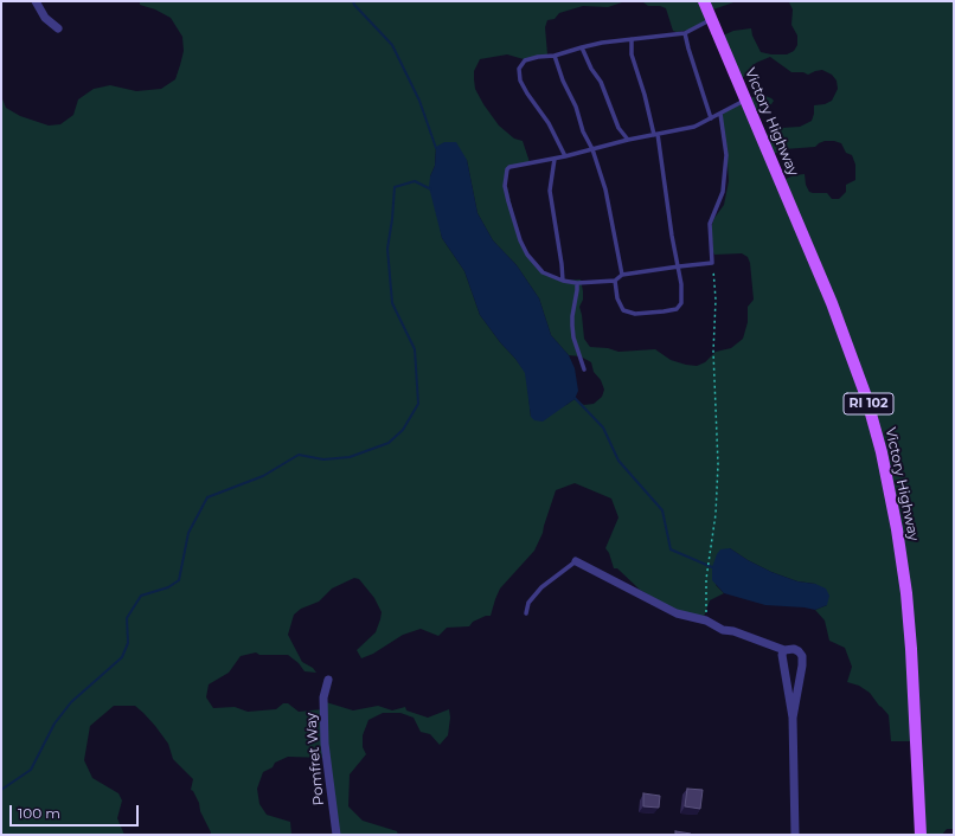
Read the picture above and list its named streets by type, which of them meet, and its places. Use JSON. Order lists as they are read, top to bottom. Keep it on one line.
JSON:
{"streets":{"main road":["Victory Highway","RI 102"],"street":["Pomfret Way"]},"scale_bar":"100 m"}
